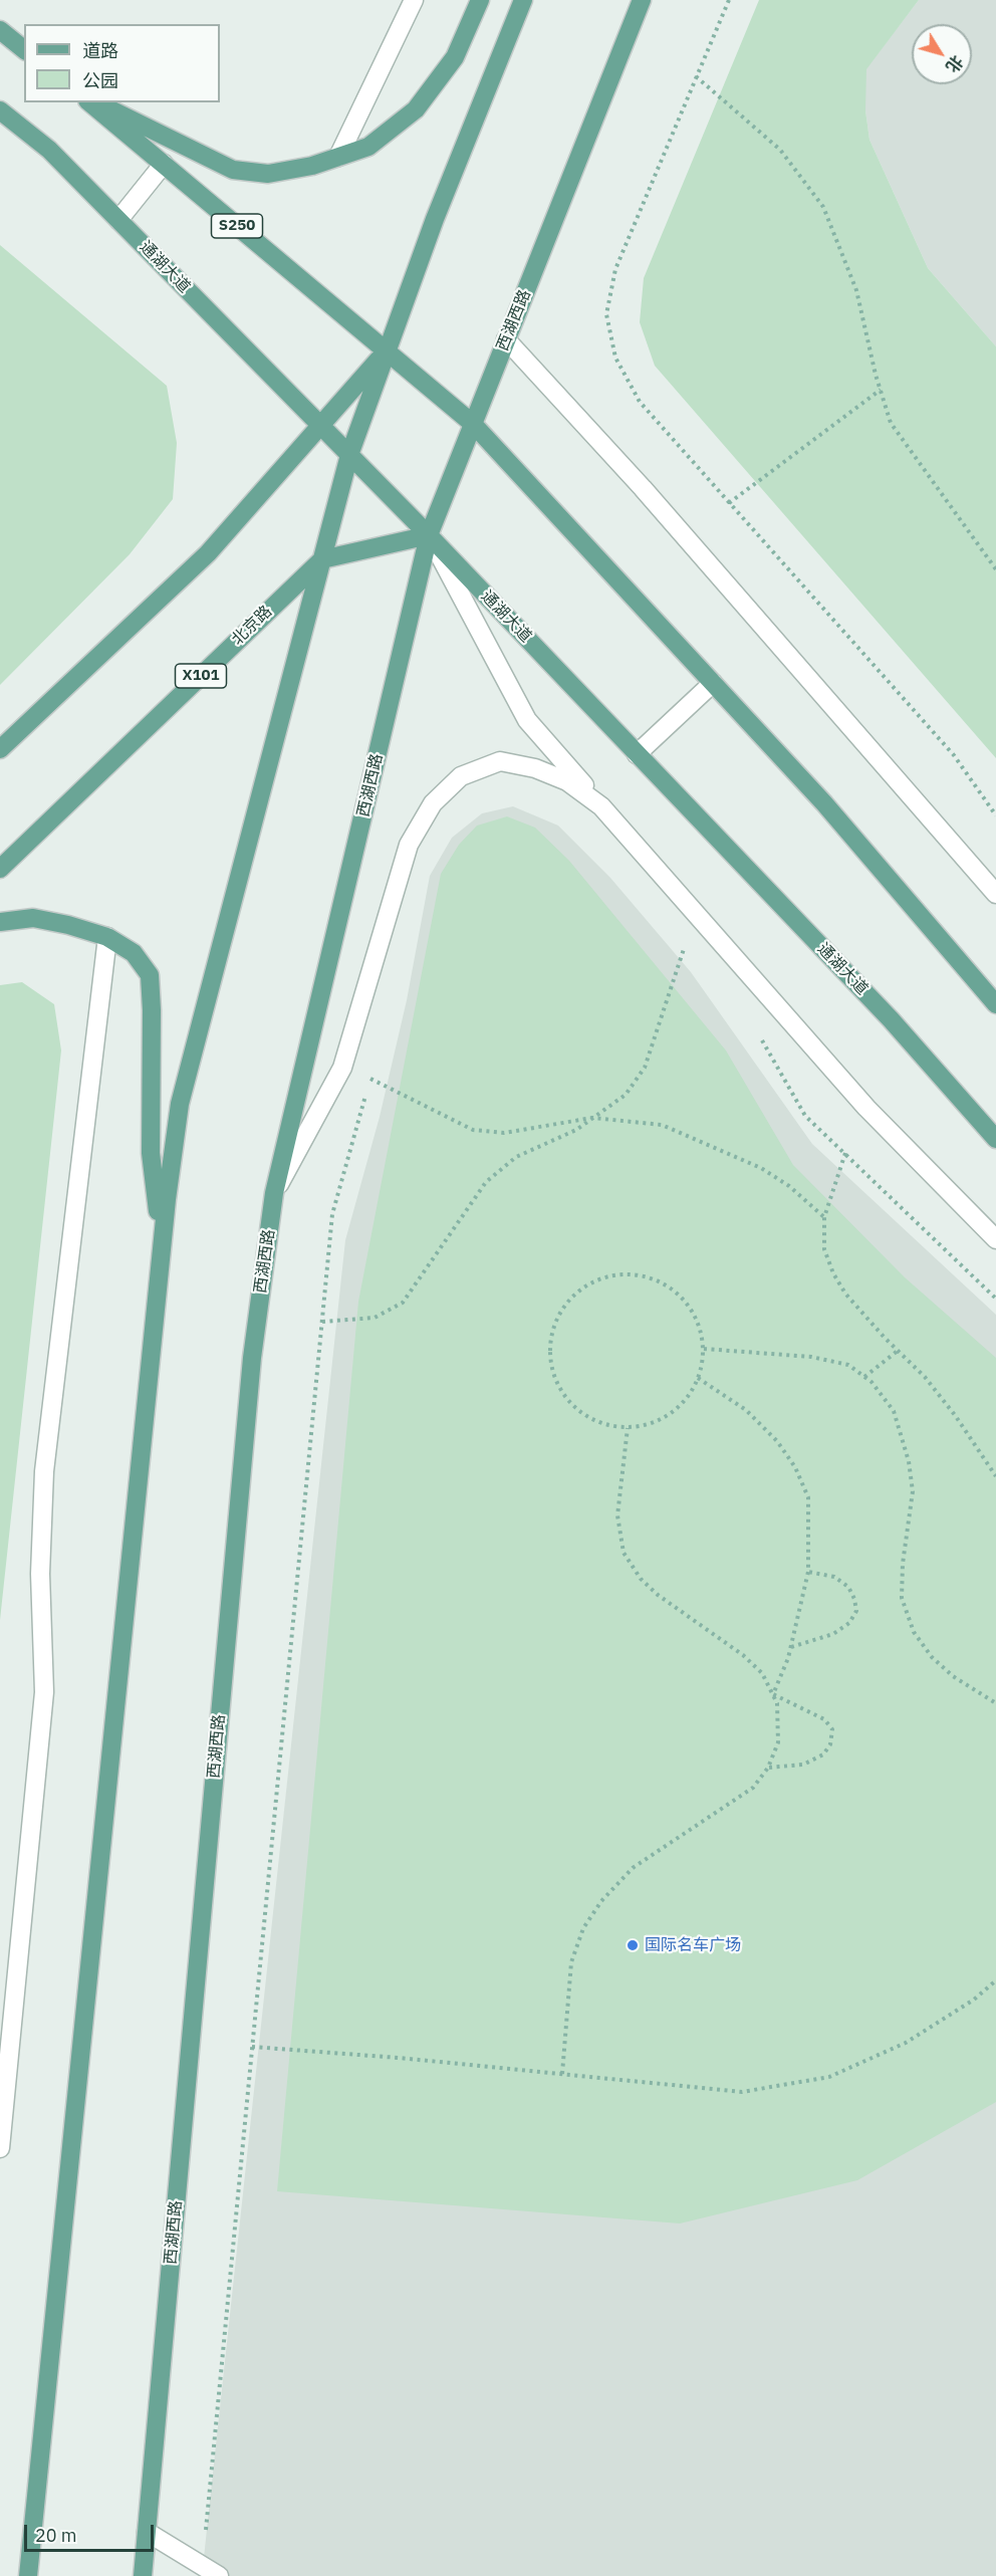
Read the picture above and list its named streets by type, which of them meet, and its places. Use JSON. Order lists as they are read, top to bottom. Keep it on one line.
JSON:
{"streets":{"main road":["S250","通湖大道","西湖西路","北京路","X101"]},"crossings":[["通湖大道","西湖西路"]],"places":["国际名车广场"],"legend":["道路","公园"],"scale_bar":"20 m","north":"bottom right"}
